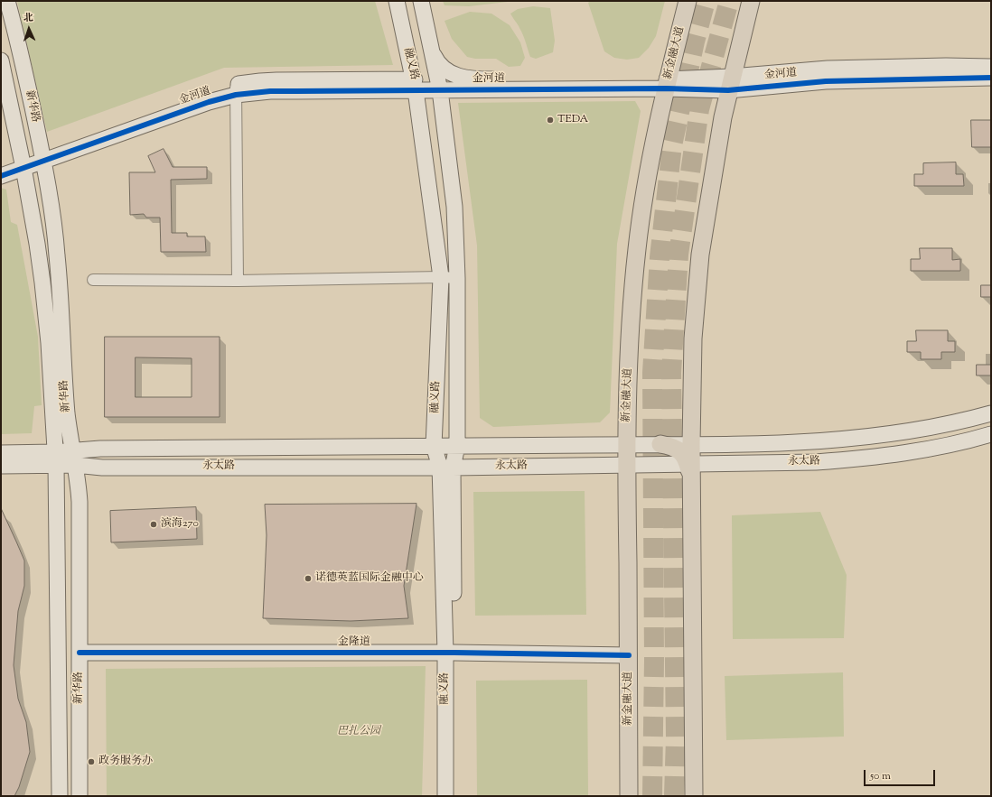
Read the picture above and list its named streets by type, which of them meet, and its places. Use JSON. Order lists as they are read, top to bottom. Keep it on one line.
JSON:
{"streets":{"main road":["新金融大道"],"street":["融义路","金河道","新华路","永太路","金隆道"]},"crossings":[["新金融大道","金河道"],["新金融大道","永太路"],["新金融大道","金隆道"],["融义路","金河道"],["融义路","永太路"],["融义路","金隆道"],["金河道","新华路"],["新华路","永太路"],["新华路","金隆道"]],"parks":["巴扎公园"],"places":["TEDA","滨海270","诺德英蓝国际金融中心","政务服务办"],"scale_bar":"50 m","north":"top"}
